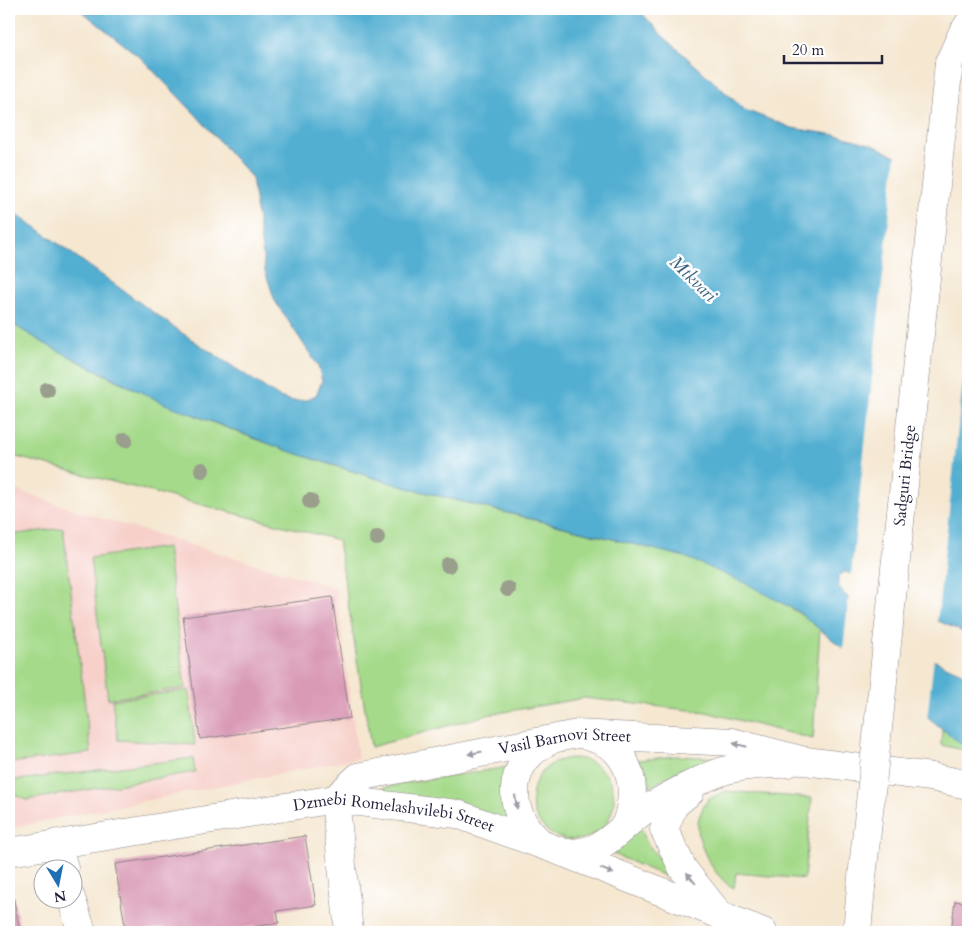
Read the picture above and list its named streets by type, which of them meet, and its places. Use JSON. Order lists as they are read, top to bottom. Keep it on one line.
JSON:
{"streets":{"street":["Sadguri Bridge","Vasil Barnovi Street","Dzmebi Romelashvilebi Street"]},"crossings":[["Vasil Barnovi Street","Dzmebi Romelashvilebi Street"]],"water":["Mtkvari"],"scale_bar":"20 m","north":"bottom"}
